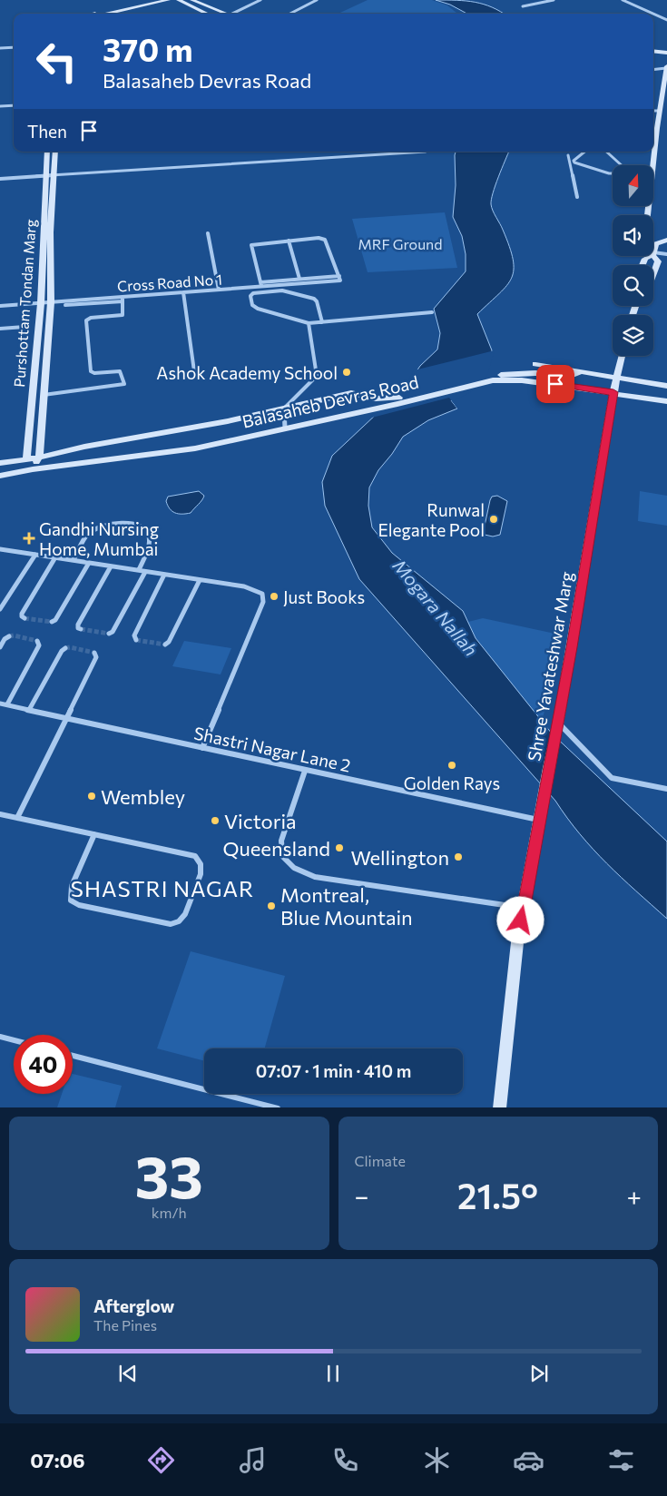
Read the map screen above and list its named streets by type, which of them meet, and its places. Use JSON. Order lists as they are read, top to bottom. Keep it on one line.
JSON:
{"streets":{"main road":["Purshottam Tondan Marg","Balasaheb Devras Road","Shree Yavateshwar Marg"],"street":["Cross Road No 1","Shastri Nagar Lane 2"]},"crossings":[["Cross Road No 1","Purshottam Tondan Marg"],["Purshottam Tondan Marg","Balasaheb Devras Road"],["Balasaheb Devras Road","Shree Yavateshwar Marg"],["Shree Yavateshwar Marg","Shastri Nagar Lane 2"]],"districts":["SHASTRI NAGAR"],"water":["Mogara Nallah"],"parks":["MRF Ground"],"places":{"other":["Ashok Academy School","Runwal Elegante Pool","Just Books","Golden Rays","Wembley","Victoria","Queensland","Wellington","Montreal, Blue Mountain"],"health":["Gandhi Nursing Home, Mumbai"]},"north":"top","page":{"turn":["370 m","Balasaheb Devras Road"],"then":"Then","limit":"40","trip":"07:07 · 1 min · 410 m","tile":[["33","km/h"],"Climate"],"heat":["−","21.5°","+"],"song":["Afterglow","The Pines"],"tabs":"07:06"}}
